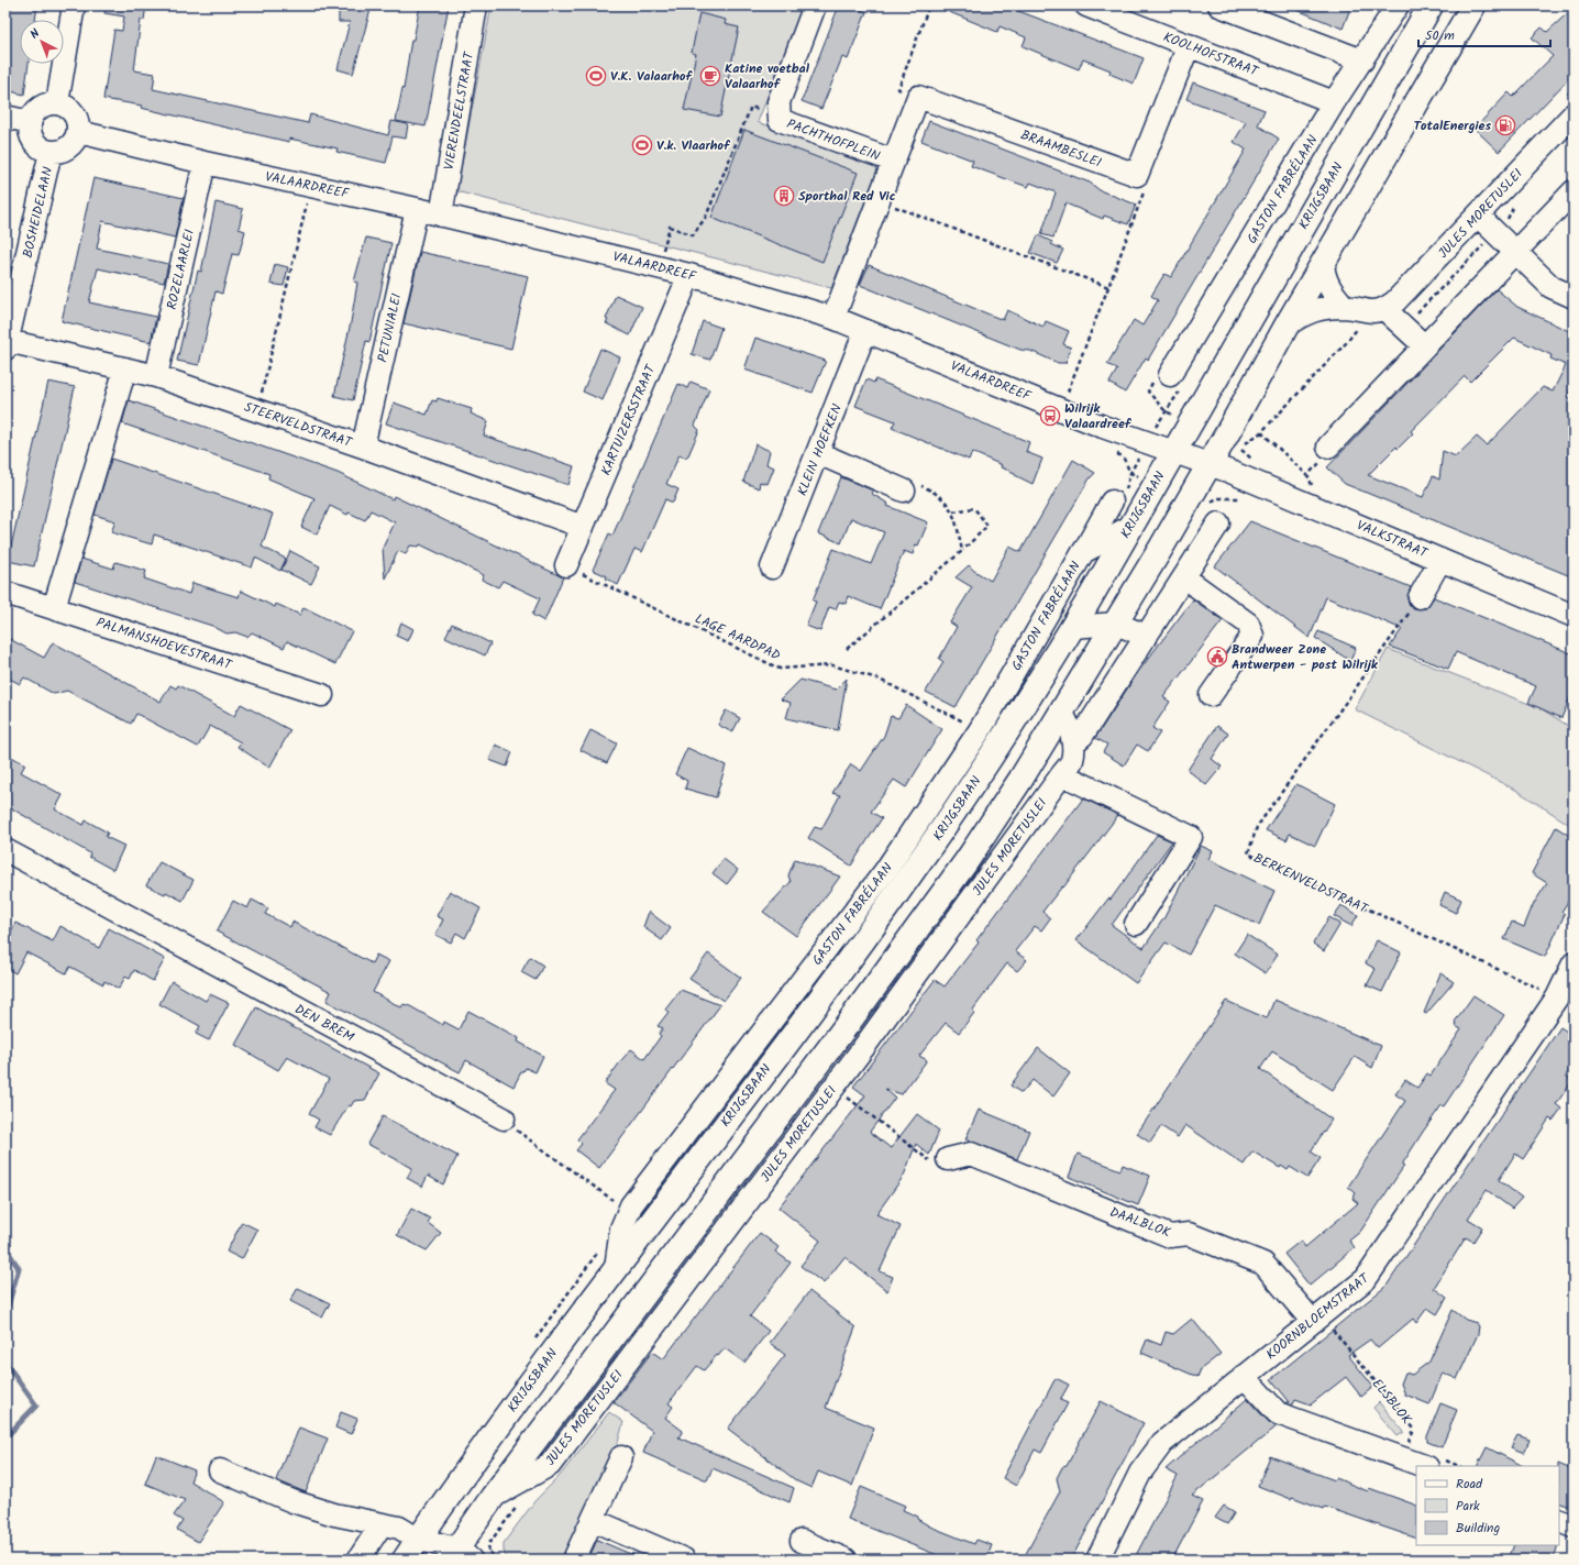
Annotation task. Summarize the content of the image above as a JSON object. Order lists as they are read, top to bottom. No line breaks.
{"streets":{"main road":["KRIJGSBAAN"],"street":["KOOLHOFSTRAAT","VIERENDEELSTRAAT","PACHTHOFPLEIN","BRAAMBESLEI","VALAARDREEF","GASTON FABRÉLAAN","BOSHEIDELAAN","JULES MORETUSLEI","ROZELAARLEI","PETUNIALEI","KARTUIZERSSTRAAT","STEERVELDSTRAAT","KLEIN HOEFKEN","VALKSTRAAT","PALMANSHOEVESTRAAT","DEN BREM","DAALBLOK","KOORNBLOEMSTRAAT"],"path":["LAGE AARDPAD","BERKENVELDSTRAAT","ELSBLOK"]},"crossings":[["KOOLHOFSTRAAT","GASTON FABRÉLAAN"],["VIERENDEELSTRAAT","VALAARDREEF"],["PACHTHOFPLEIN","VALAARDREEF"],["VALAARDREEF","KRIJGSBAAN"],["VALAARDREEF","BOSHEIDELAAN"],["VALAARDREEF","ROZELAARLEI"],["VALAARDREEF","PETUNIALEI"],["VALAARDREEF","KARTUIZERSSTRAAT"],["VALAARDREEF","KLEIN HOEFKEN"],["VALAARDREEF","VALKSTRAAT"],["GASTON FABRÉLAAN","KRIJGSBAAN"],["GASTON FABRÉLAAN","LAGE AARDPAD"],["BOSHEIDELAAN","STEERVELDSTRAAT"],["ROZELAARLEI","STEERVELDSTRAAT"],["PETUNIALEI","STEERVELDSTRAAT"],["KARTUIZERSSTRAAT","STEERVELDSTRAAT"],["KARTUIZERSSTRAAT","LAGE AARDPAD"],["BERKENVELDSTRAAT","KOORNBLOEMSTRAAT"],["DAALBLOK","KOORNBLOEMSTRAAT"],["DAALBLOK","ELSBLOK"],["KOORNBLOEMSTRAAT","ELSBLOK"]],"places":{"sports":["V.K. Valaarhof","V.k. Vlaarhof"],"cafe":["Katine voetbal Valaarhof"],"fuel station":["TotalEnergies"],"building":["Sporthal Red Vic"],"bus stop":["Wilrijk Valaardreef"],"public building":["Brandweer Zone Antwerpen - post Wilrijk"]},"legend":["Road","Park","Building"],"scale_bar":"50 m","north":"top left"}
